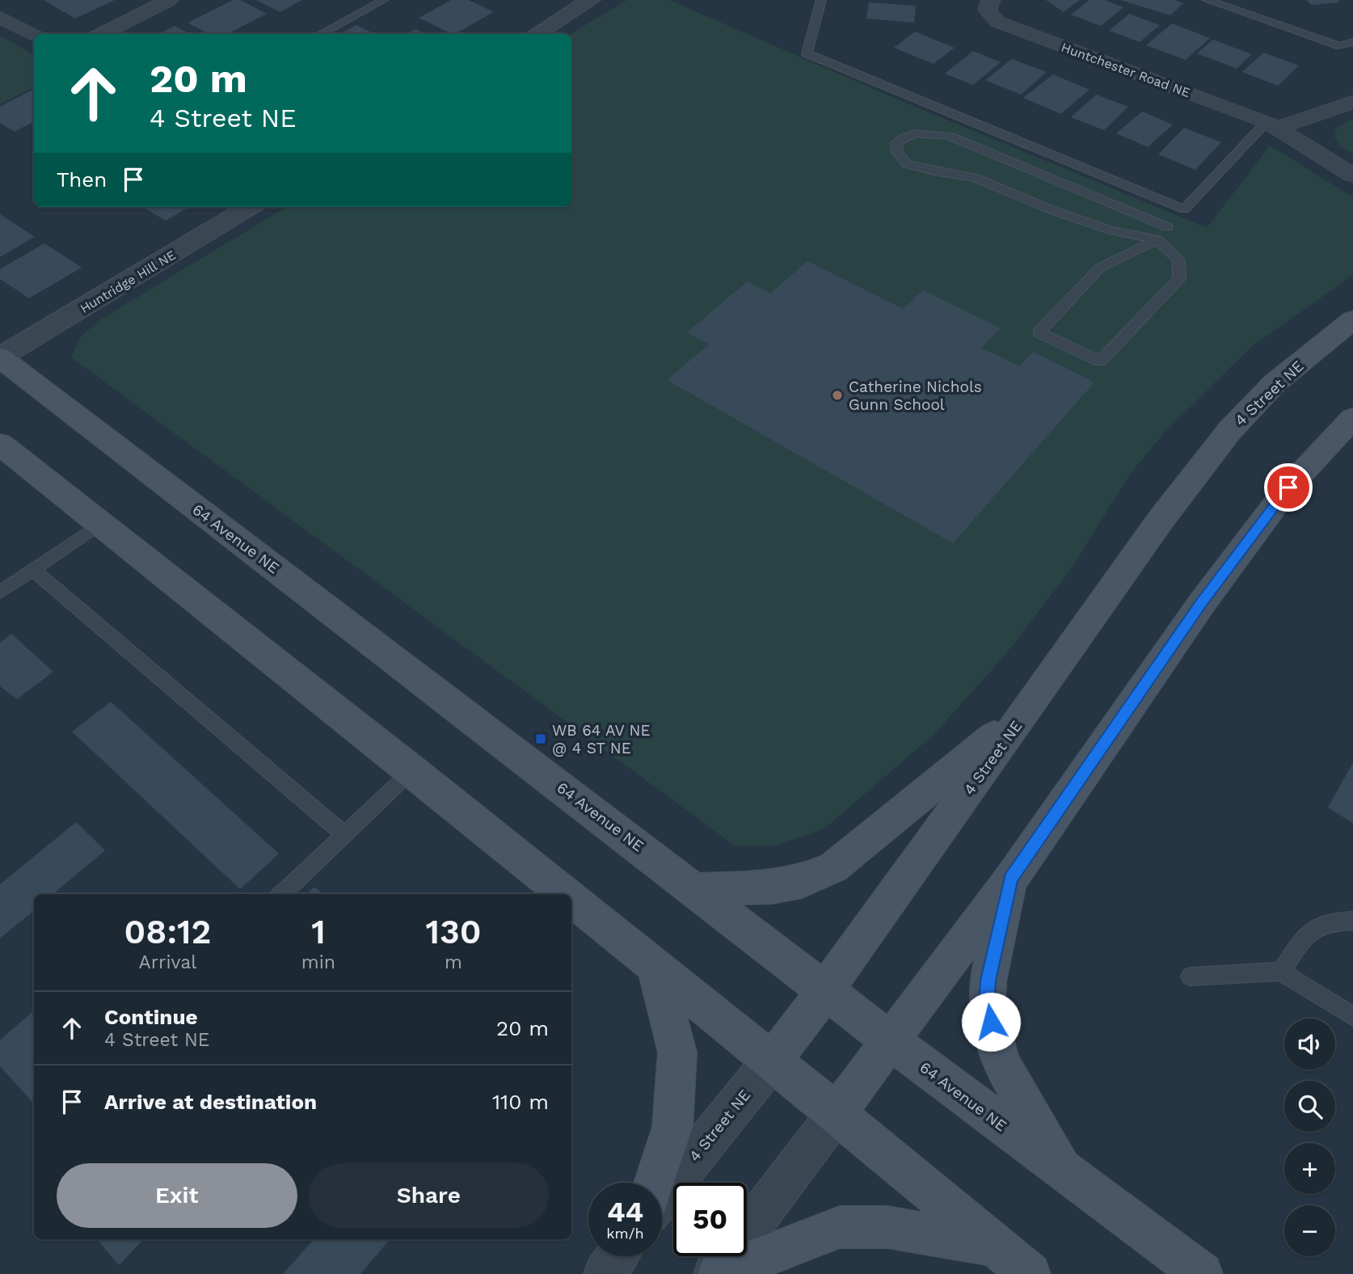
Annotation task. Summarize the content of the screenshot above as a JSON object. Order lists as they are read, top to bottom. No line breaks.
{"streets":{"main road":["4 Street NE","64 Avenue NE"],"street":["Huntchester Road NE","Huntridge Hill NE"]},"crossings":[["Huntridge Hill NE","64 Avenue NE"],["4 Street NE","64 Avenue NE"]],"places":{"other":["Catherine Nichols Gunn School"],"transit":["WB 64 AV NE @ 4 ST NE"]},"page":{"turn":["20 m","4 Street NE"],"then":"Then","eta":["08:12","Arrival","1","min","130","m"],"list":[{"name":"Continue","note":"4 Street NE","value":"20 m"},{"name":"Arrive at destination","value":"110 m"}],"map_buttons":["+","−"],"buttons":["Exit","Share"],"speed":"44 km/h","limit":"50"}}
